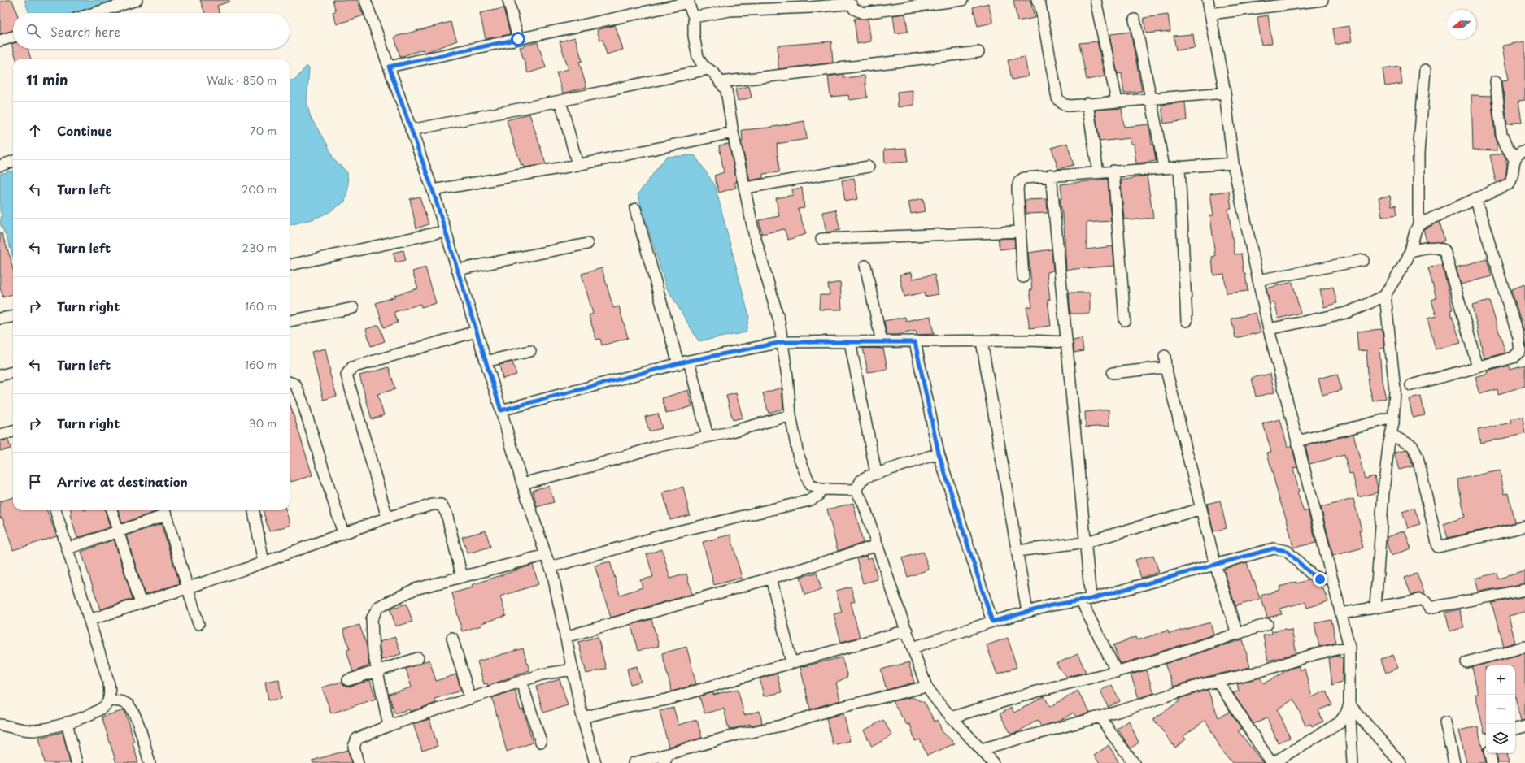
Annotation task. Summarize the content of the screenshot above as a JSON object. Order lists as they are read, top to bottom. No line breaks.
{"north":"left","page":{"search":"Search here","heading":["11 min","Walk · 850 m"],"list":[["Continue","70 m"],["Turn left","200 m"],["Turn left","230 m"],["Turn right","160 m"],["Turn left","160 m"],["Turn right","30 m"],"Arrive at destination"],"map_buttons":["+","−"]}}
